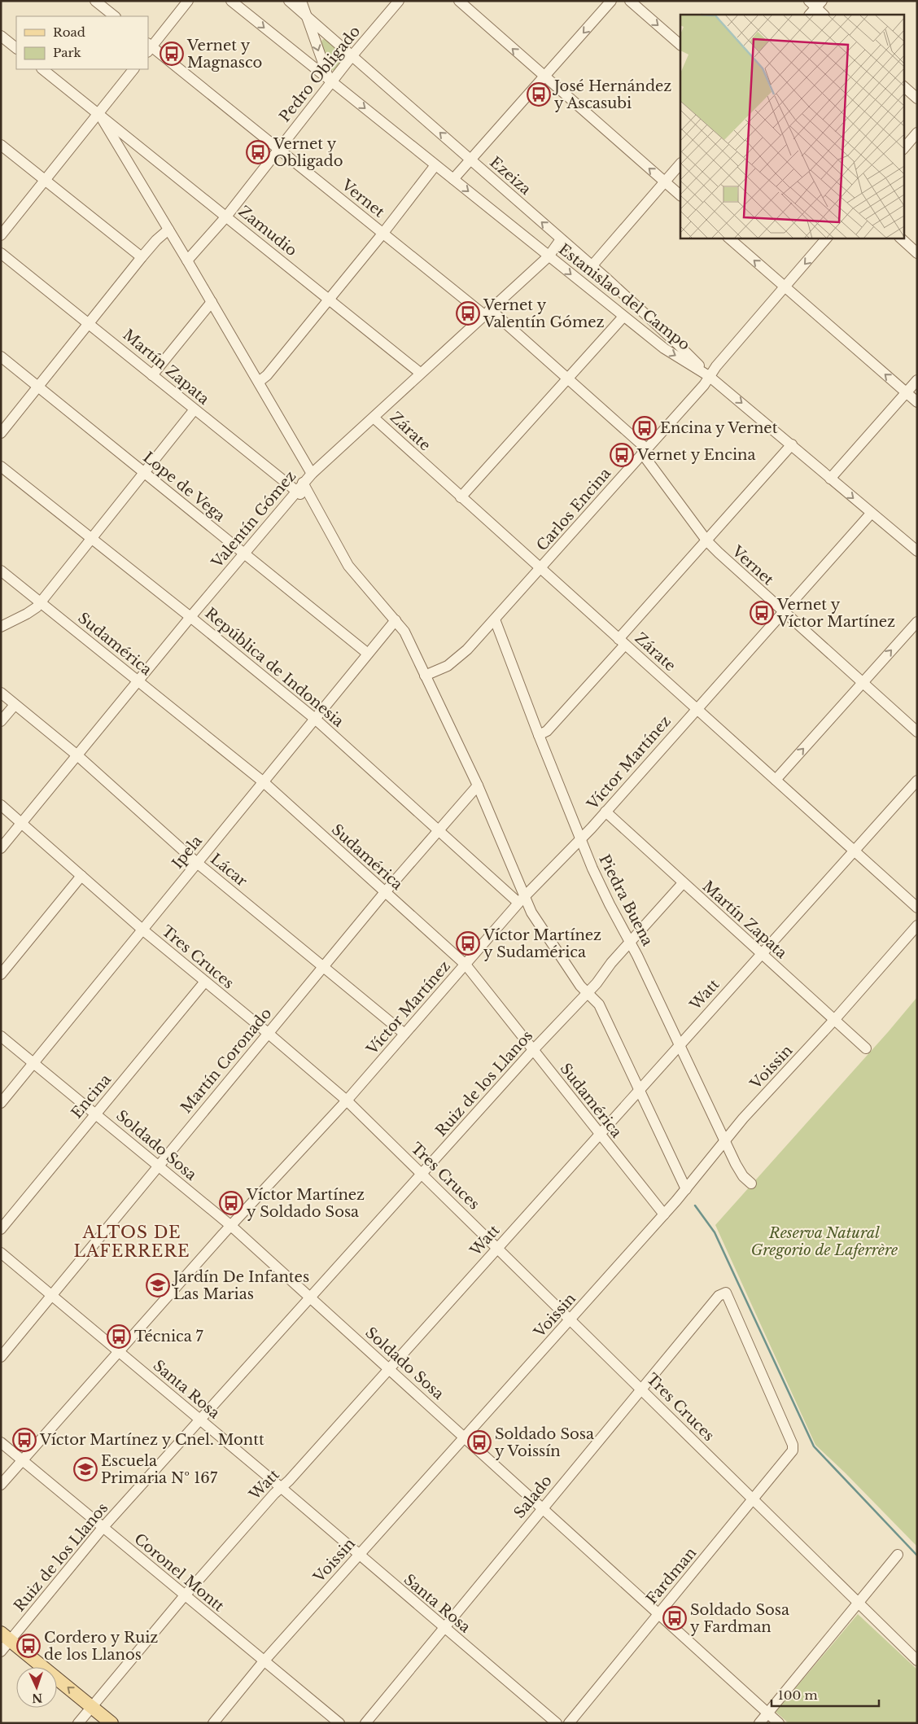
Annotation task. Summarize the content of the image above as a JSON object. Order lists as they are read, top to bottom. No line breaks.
{"streets":{"street":["Pedro Obligado","Ezeiza","Vernet","Zamudio","Estanislao del Campo","Martín Zapata","Zárate","Lope de Vega","Carlos Encina","Valentín Gómez","Sudamérica","República de Indonesia","Víctor Martínez","Ipela","Lácar","Piedra Buena","Tres Cruces","Watt","Martín Coronado","Voissin","Ruiz de los Llanos","Encina","Soldado Sosa","Santa Rosa","Salado","Coronel Montt","Fardman"]},"crossings":[["Pedro Obligado","Ezeiza"],["Pedro Obligado","Vernet"],["Pedro Obligado","Zamudio"],["Pedro Obligado","Estanislao del Campo"],["Ezeiza","Estanislao del Campo"],["Ezeiza","Carlos Encina"],["Ezeiza","Valentín Gómez"],["Vernet","Carlos Encina"],["Vernet","Valentín Gómez"],["Vernet","Víctor Martínez"],["Zamudio","Valentín Gómez"],["Estanislao del Campo","Carlos Encina"],["Estanislao del Campo","Valentín Gómez"],["Estanislao del Campo","Víctor Martínez"],["Martín Zapata","Valentín Gómez"],["Martín Zapata","Víctor Martínez"],["Martín Zapata","Ipela"],["Martín Zapata","Watt"],["Martín Zapata","Voissin"],["Martín Zapata","Ruiz de los Llanos"],["Zárate","Carlos Encina"],["Zárate","Valentín Gómez"],["Zárate","Víctor Martínez"],["Zárate","Watt"],["Lope de Vega","Valentín Gómez"],["Lope de Vega","Ipela"],["Carlos Encina","Piedra Buena"],["Valentín Gómez","Sudamérica"],["Valentín Gómez","República de Indonesia"],["Valentín Gómez","Lácar"],["Valentín Gómez","Tres Cruces"],["Sudamérica","Víctor Martínez"],["Sudamérica","Ipela"],["Sudamérica","Watt"],["Sudamérica","Martín Coronado"],["Sudamérica","Voissin"],["Sudamérica","Ruiz de los Llanos"],["República de Indonesia","Víctor Martínez"],["República de Indonesia","Ipela"],["República de Indonesia","Martín Coronado"],["Víctor Martínez","Lácar"],["Víctor Martínez","Piedra Buena"],["Víctor Martínez","Tres Cruces"],["Víctor Martínez","Soldado Sosa"],["Víctor Martínez","Santa Rosa"],["Víctor Martínez","Coronel Montt"],["Ipela","Lácar"],["Ipela","Tres Cruces"],["Ipela","Soldado Sosa"],["Lácar","Martín Coronado"],["Piedra Buena","Watt"],["Piedra Buena","Voissin"],["Piedra Buena","Ruiz de los Llanos"],["Tres Cruces","Watt"],["Tres Cruces","Martín Coronado"],["Tres Cruces","Voissin"],["Tres Cruces","Ruiz de los Llanos"],["Tres Cruces","Encina"],["Tres Cruces","Salado"],["Tres Cruces","Fardman"],["Watt","Soldado Sosa"],["Watt","Santa Rosa"],["Watt","Coronel Montt"],["Martín Coronado","Soldado Sosa"],["Martín Coronado","Santa Rosa"],["Voissin","Soldado Sosa"],["Voissin","Santa Rosa"],["Voissin","Coronel Montt"],["Ruiz de los Llanos","Soldado Sosa"],["Ruiz de los Llanos","Santa Rosa"],["Ruiz de los Llanos","Coronel Montt"],["Encina","Soldado Sosa"],["Soldado Sosa","Salado"],["Soldado Sosa","Fardman"],["Santa Rosa","Salado"],["Salado","Fardman"]],"one_way":["Ezeiza","Estanislao del Campo"],"districts":["ALTOS DE LAFERRERE"],"parks":["Reserva Natural Gregorio de Laferrère"],"places":{"bus stop":["Vernet y Magnasco","José Hernández y Ascasubi","Vernet y Obligado","Vernet y Valentín Gómez","Encina y Vernet","Vernet y Encina","Vernet y Víctor Martínez","Víctor Martínez y Sudamérica","Víctor Martínez y Soldado Sosa","Técnica 7","Víctor Martínez y Cnel. Montt","Soldado Sosa y Voissín","Soldado Sosa y Fardman","Cordero y Ruiz de los Llanos"],"school or university":["Jardín De Infantes Las Marias","Escuela Primaria Nº 167"]},"legend":["Road","Park"],"scale_bar":"100 m","north":"bottom"}
